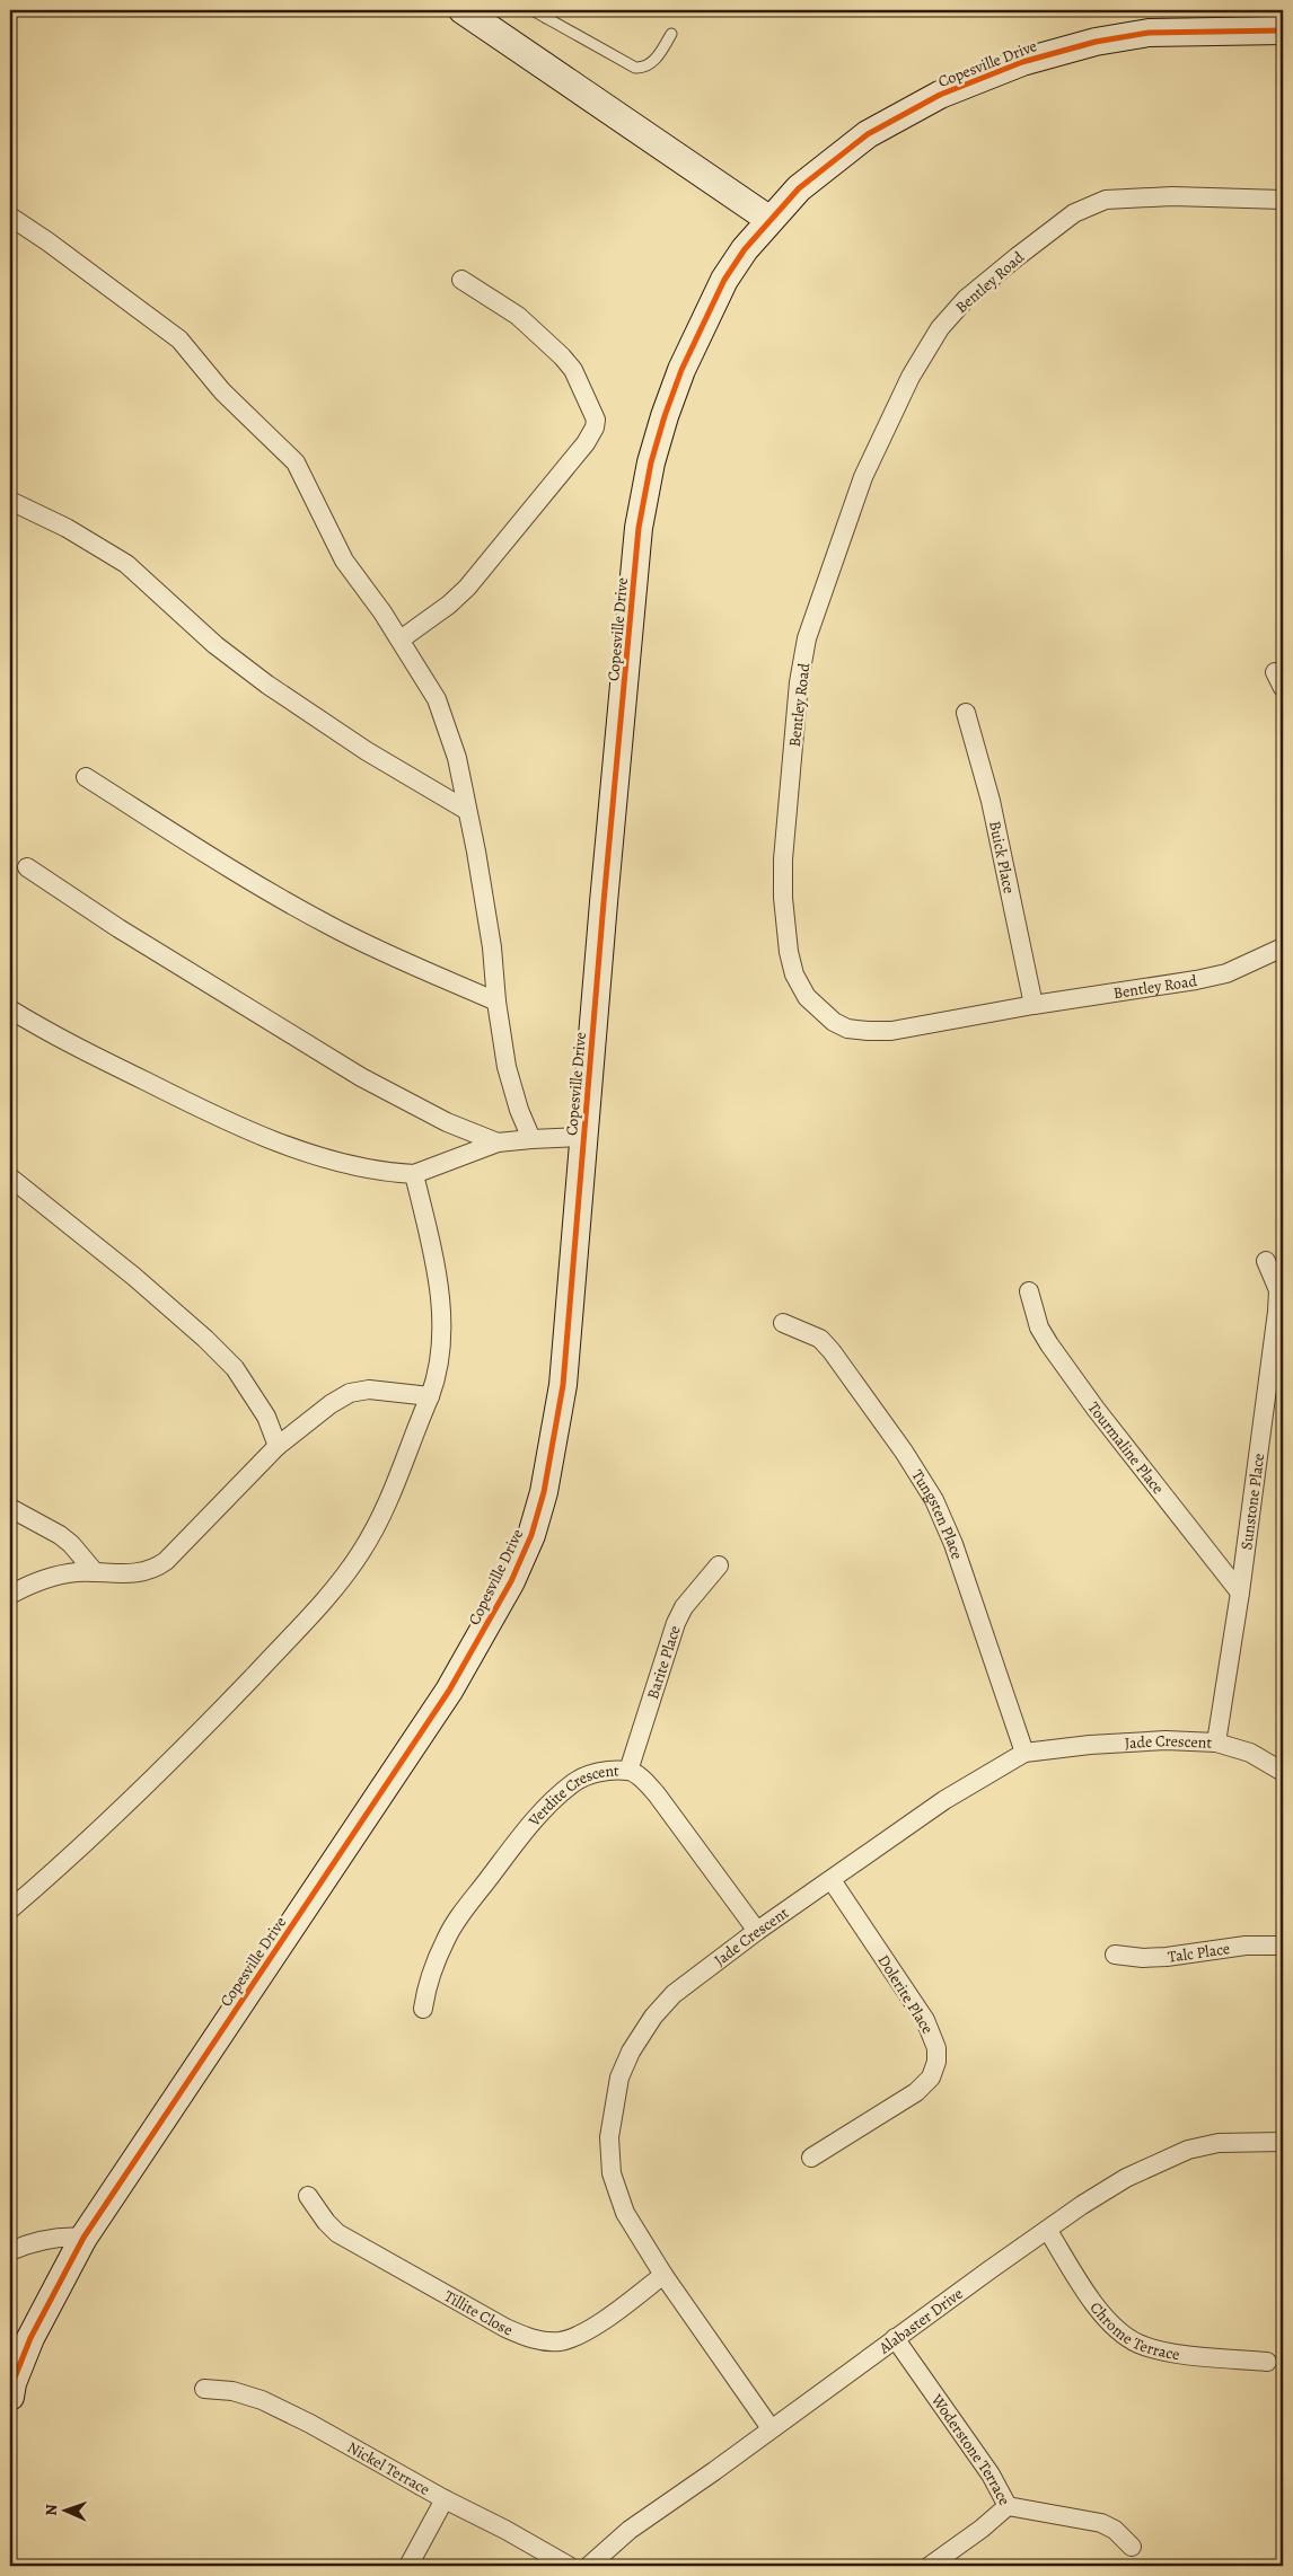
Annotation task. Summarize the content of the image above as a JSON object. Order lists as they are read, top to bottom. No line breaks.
{"streets":{"street":["Copesville Drive","Bentley Road","Buick Place","Tourmaline Place","Sunstone Place","Tungsten Place","Barite Place","Jade Crescent","Verdite Crescent","Talc Place","Dolerite Place","Tillite Close","Alabaster Drive","Chrome Terrace","Woderstone Terrace","Nickel Terrace"]},"crossings":[["Bentley Road","Buick Place"],["Tourmaline Place","Sunstone Place"],["Sunstone Place","Jade Crescent"],["Tungsten Place","Jade Crescent"],["Barite Place","Verdite Crescent"],["Jade Crescent","Verdite Crescent"],["Jade Crescent","Dolerite Place"],["Jade Crescent","Tillite Close"],["Jade Crescent","Alabaster Drive"],["Alabaster Drive","Chrome Terrace"],["Alabaster Drive","Woderstone Terrace"]],"north":"left"}
